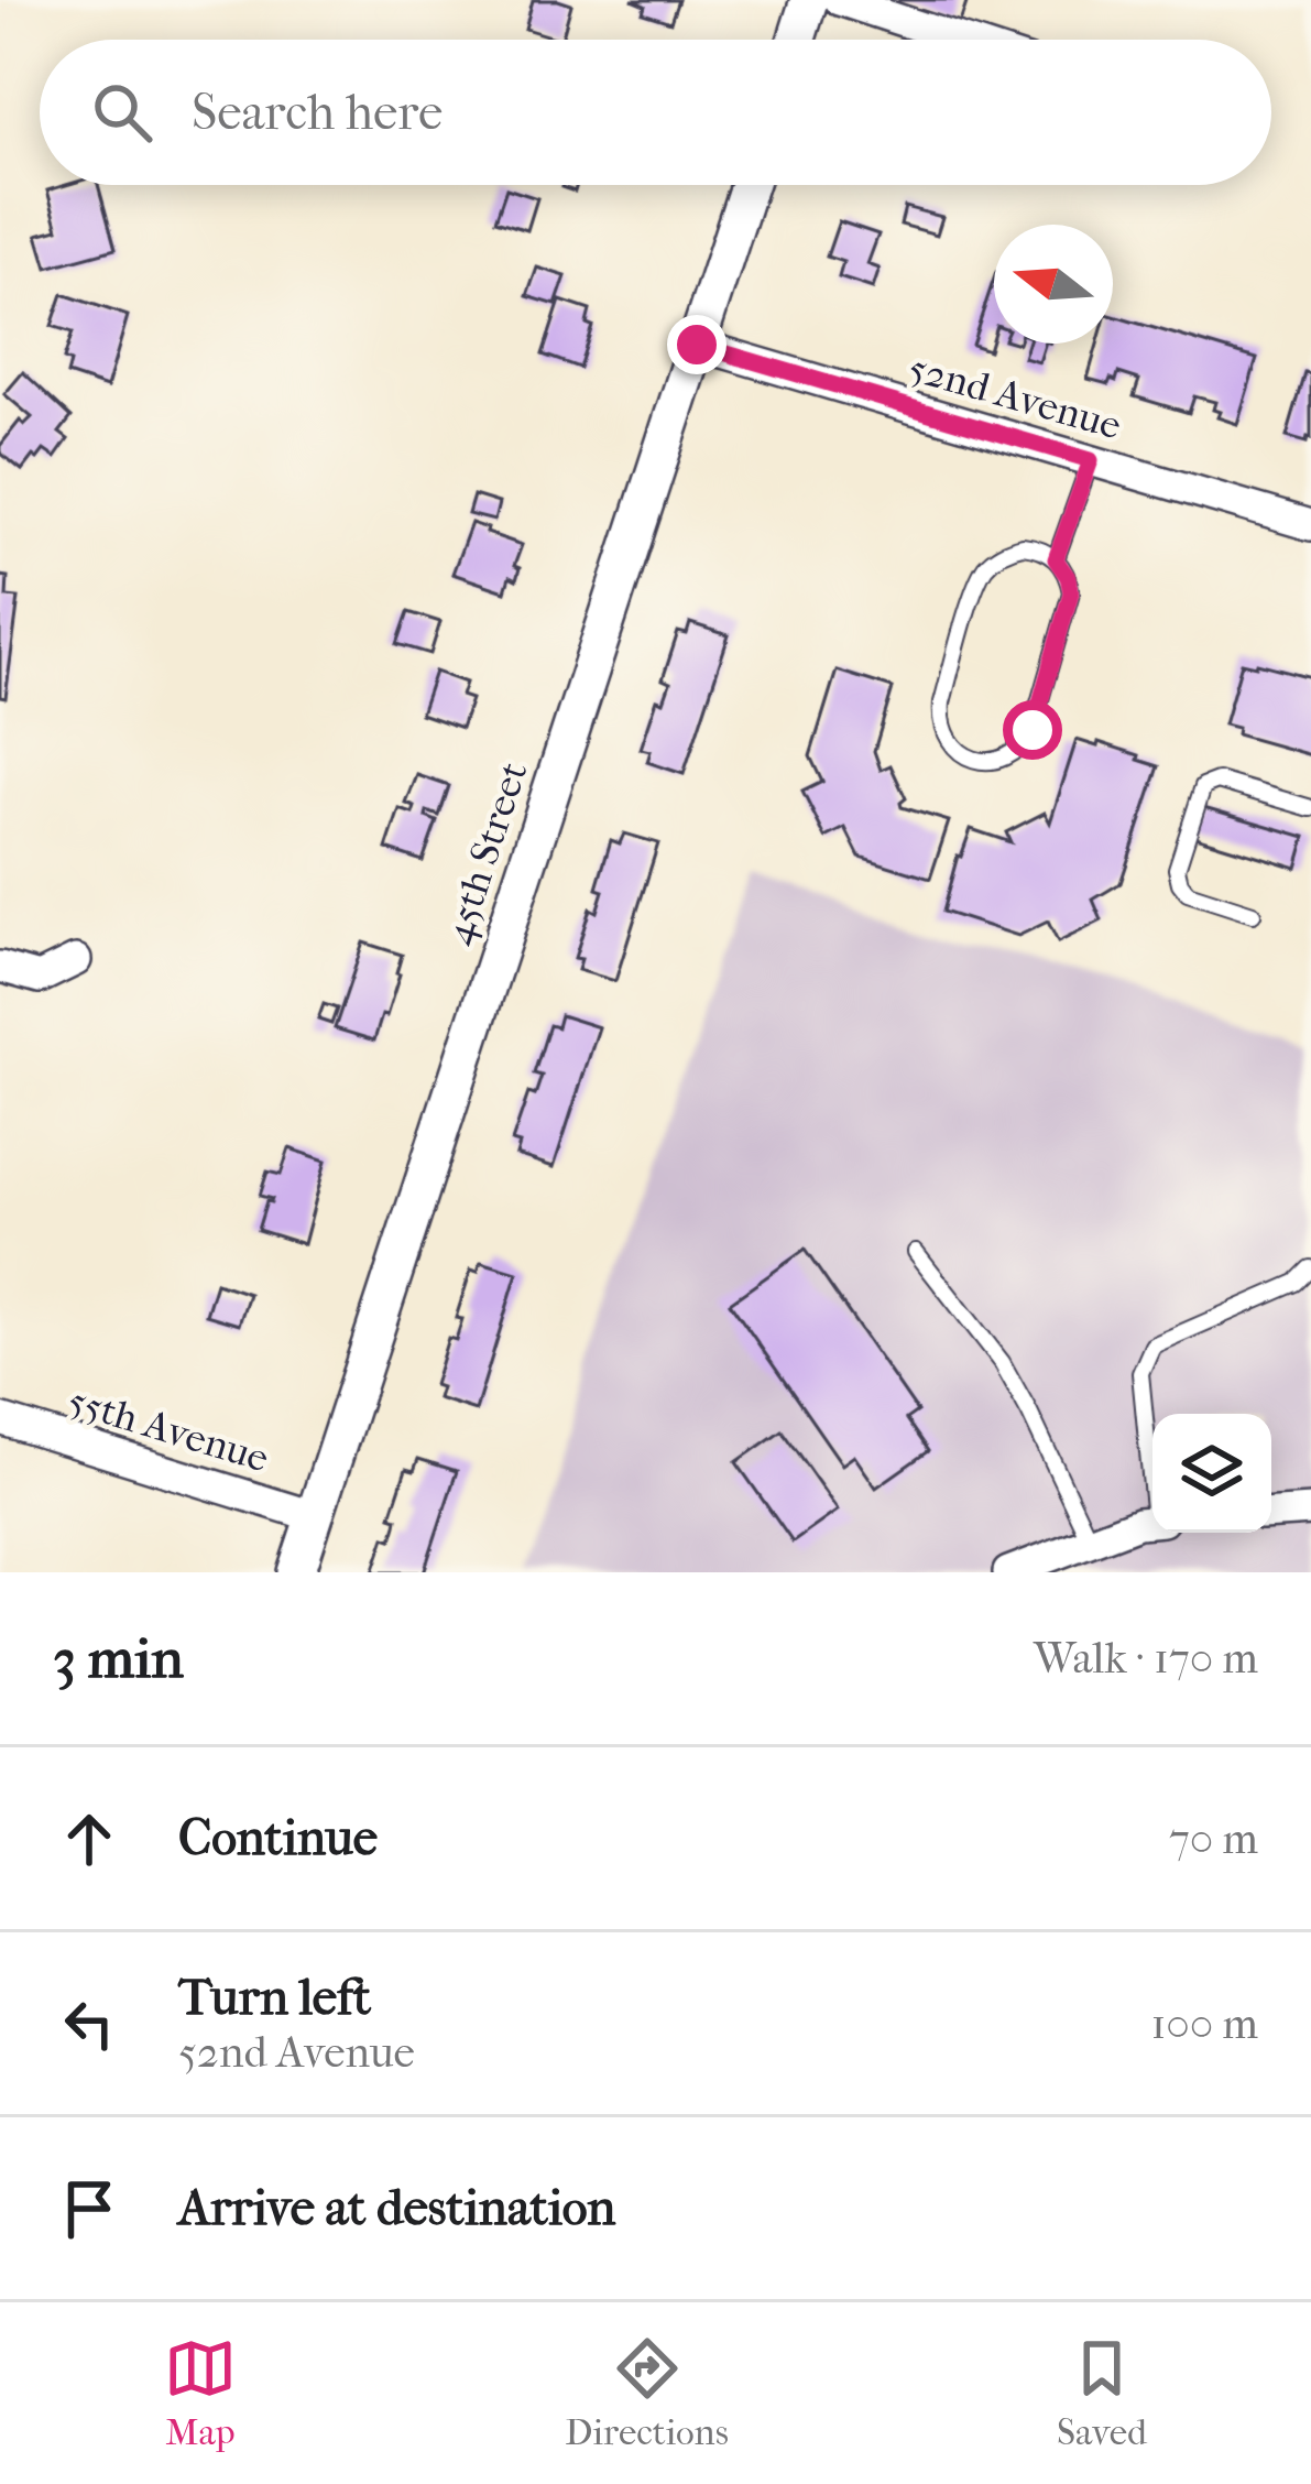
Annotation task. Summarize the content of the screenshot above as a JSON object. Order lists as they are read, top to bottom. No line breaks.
{"streets":{"street":["52nd Avenue","45th Street","55th Avenue"]},"crossings":[["52nd Avenue","45th Street"],["45th Street","55th Avenue"]],"north":"left","page":{"search":"Search here","heading":["3 min","Walk · 170 m"],"list":[["Continue","70 m"],["Turn left","52nd Avenue","100 m"],"Arrive at destination"],"nav":["Map","Directions","Saved"]}}
